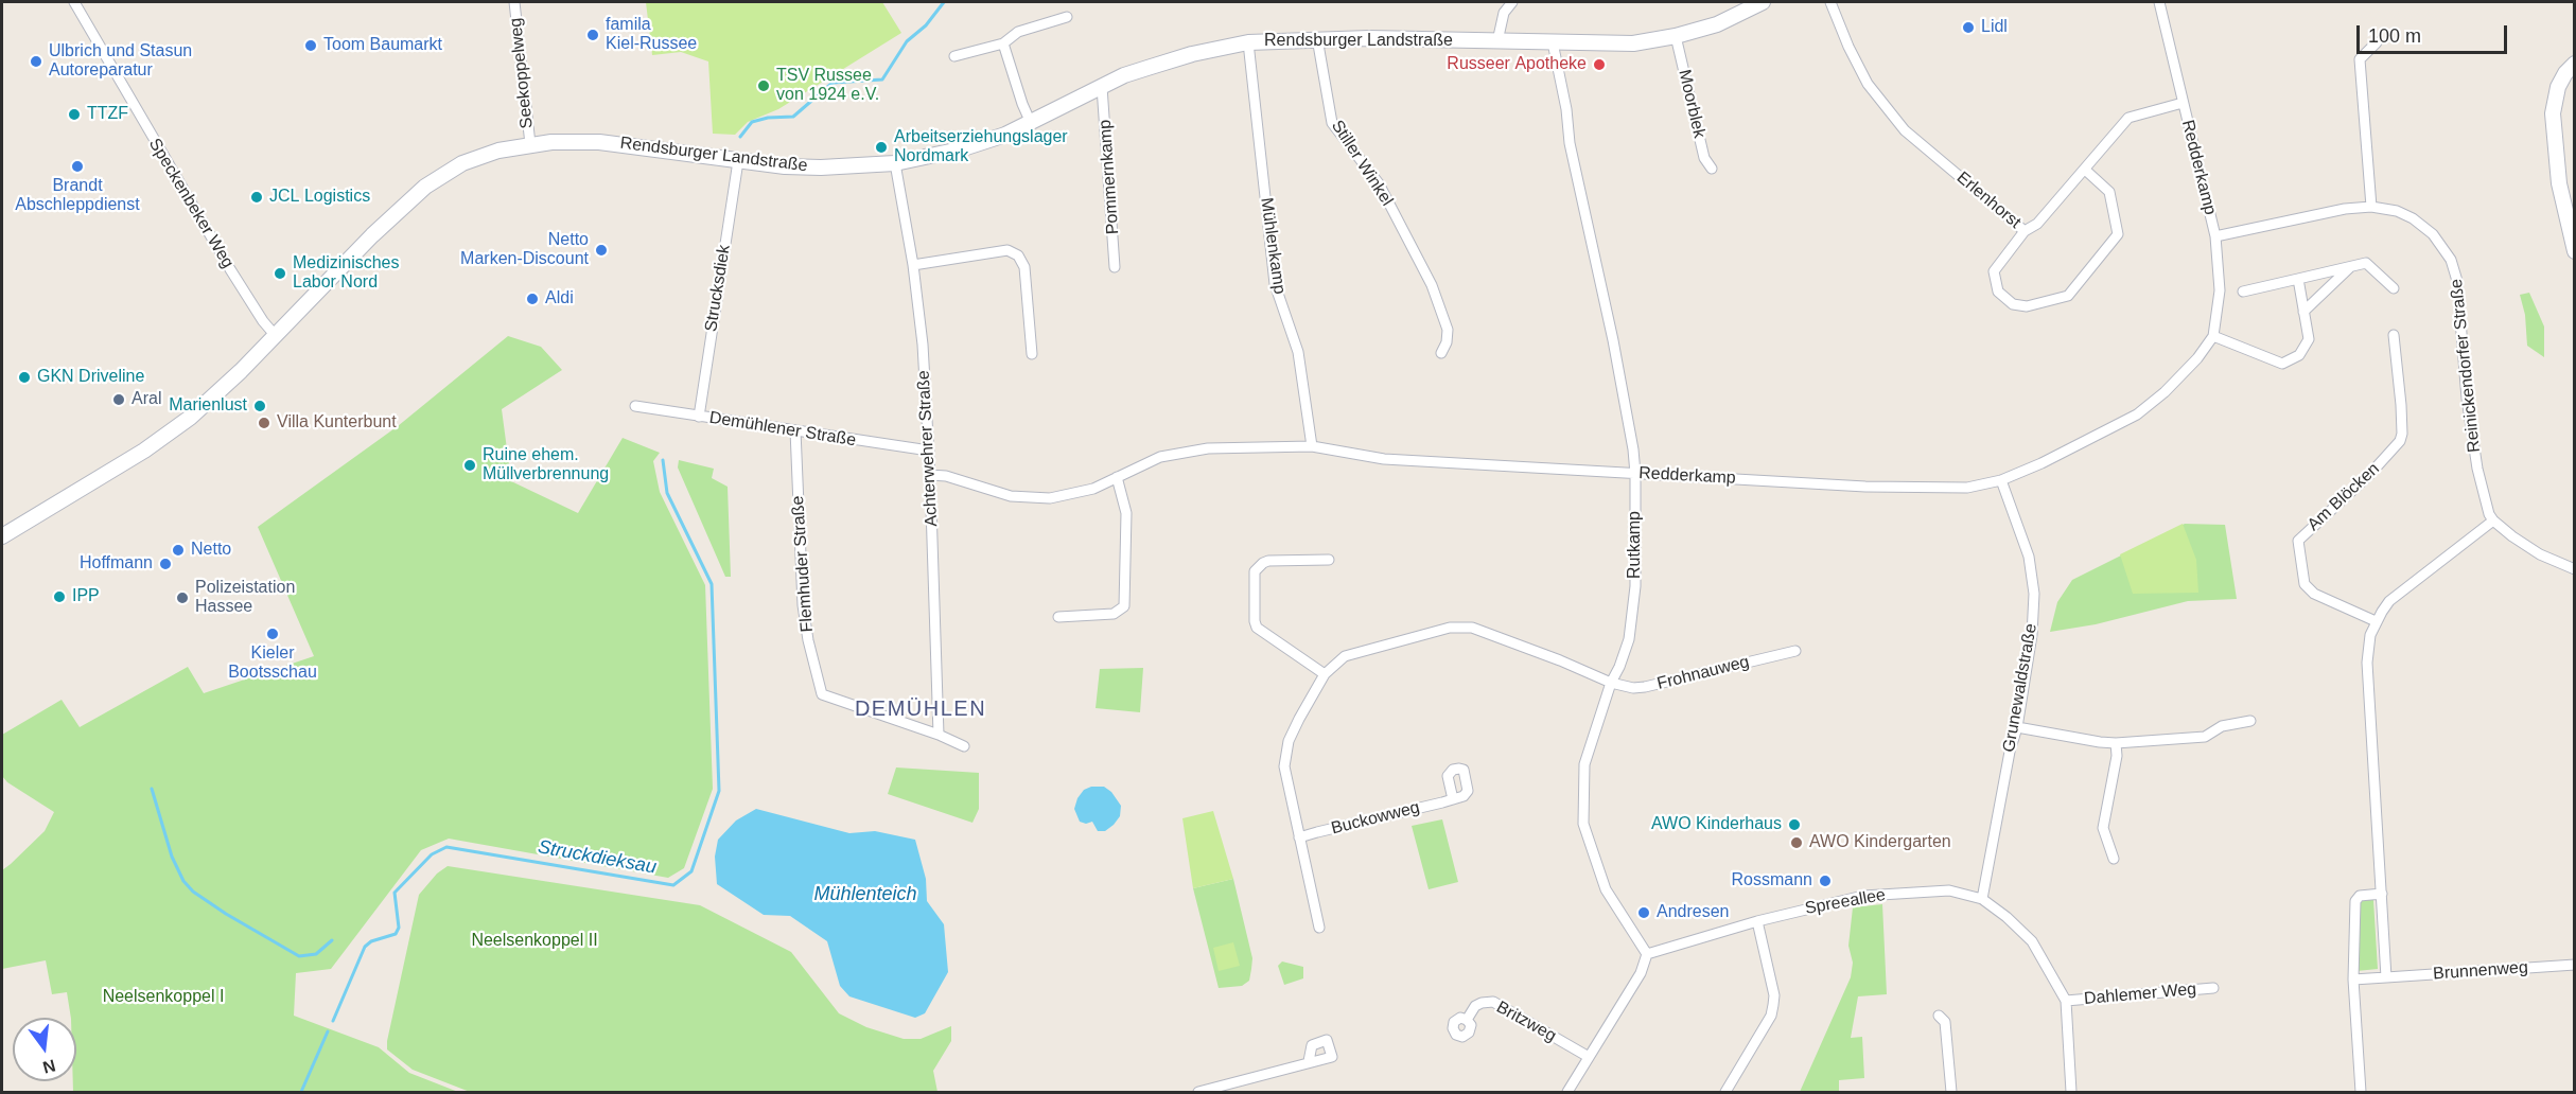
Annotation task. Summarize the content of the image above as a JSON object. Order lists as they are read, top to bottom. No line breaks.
{"streets":{"street":["Rendsburger Landstraße","Seekoppelweg","Moorblek","Stiller Winkel","Redderkamp","Pommernkamp","Erlenhorst","Speckenbeker Weg","Mühlenkamp","Strucksdiek","Reinickendorfer Straße","Demühlener Straße","Achterwehrer Straße","Am Blöcken","Rutkamp","Flemhuder Straße","Frohnauweg","Grunewaldstraße","Buckowweg","Spreeallee","Brunnenweg","Dahlemer Weg","Britzweg"]},"crossings":[["Rendsburger Landstraße","Seekoppelweg"],["Rendsburger Landstraße","Moorblek"],["Rendsburger Landstraße","Stiller Winkel"],["Rendsburger Landstraße","Pommernkamp"],["Rendsburger Landstraße","Speckenbeker Weg"],["Rendsburger Landstraße","Mühlenkamp"],["Rendsburger Landstraße","Strucksdiek"],["Rendsburger Landstraße","Achterwehrer Straße"],["Rendsburger Landstraße","Rutkamp"],["Redderkamp","Erlenhorst"],["Redderkamp","Mühlenkamp"],["Redderkamp","Reinickendorfer Straße"],["Redderkamp","Achterwehrer Straße"],["Redderkamp","Rutkamp"],["Redderkamp","Grunewaldstraße"],["Strucksdiek","Demühlener Straße"],["Demühlener Straße","Achterwehrer Straße"],["Demühlener Straße","Flemhuder Straße"],["Achterwehrer Straße","Flemhuder Straße"],["Rutkamp","Frohnauweg"],["Rutkamp","Spreeallee"],["Grunewaldstraße","Spreeallee"],["Spreeallee","Dahlemer Weg"]],"districts":["DEMÜHLEN"],"water":["Struckdieksau","Mühlenteich"],"parks":["Neelsenkoppel II","Neelsenkoppel I"],"places":["Lidl","famila Kiel-Russee","Toom Baumarkt","Ulbrich und Stasun Autoreparatur","Russeer Apotheke","TSV Russee von 1924 e.V.","TTZF","Arbeitserziehungslager Nordmark","Brandt Abschleppdienst","JCL Logistics","Netto Marken-Discount","Medizinisches Labor Nord","Aldi","GKN Driveline","Aral","Marienlust","Villa Kunterbunt","Ruine ehem. Müllverbrennung","Netto","Hoffmann","IPP","Polizeistation Hassee","Kieler Bootsschau","AWO Kinderhaus","AWO Kindergarten","Rossmann","Andresen"],"scale_bar":"100 m","north":"bottom"}
